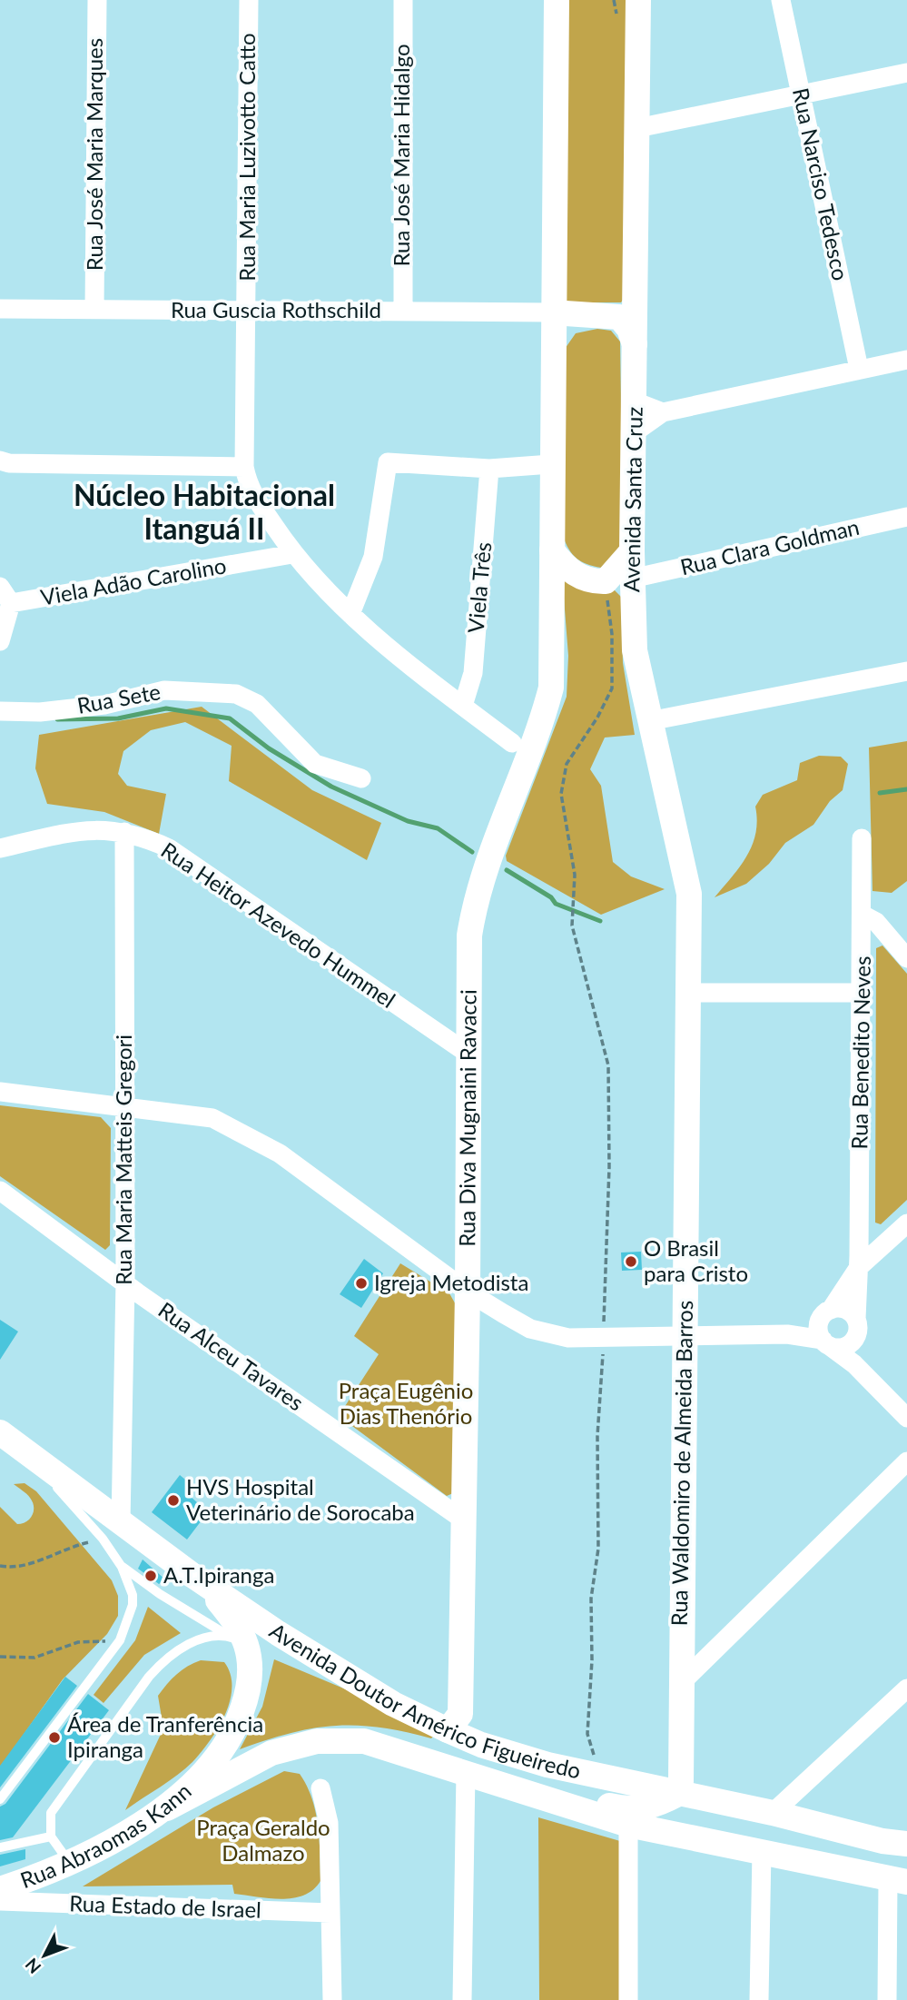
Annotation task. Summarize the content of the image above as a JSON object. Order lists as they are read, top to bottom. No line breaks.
{"streets":{"main road":["Avenida Santa Cruz","Rua Diva Mugnaini Ravacci","Rua Waldomiro de Almeida Barros","Avenida Doutor Américo Figueiredo","Rua Abraomas Kann"],"street":["Rua José Maria Marques","Rua José Maria Hidalgo","Rua Maria Luzivotto Catto","Rua Narciso Tedesco","Rua Guscia Rothschild","Rua Clara Goldman","Viela Adão Carolino","Viela Três","Rua Sete","Rua Heitor Azevedo Hummel","Rua Benedito Neves","Rua Maria Matteis Gregori","Rua Alceu Tavares","Rua Estado de Israel"]},"crossings":[["Rua José Maria Marques","Rua Guscia Rothschild"],["Rua José Maria Hidalgo","Rua Guscia Rothschild"],["Rua Maria Luzivotto Catto","Rua Guscia Rothschild"],["Rua Maria Luzivotto Catto","Viela Adão Carolino"],["Rua Maria Luzivotto Catto","Viela Três"],["Rua Maria Luzivotto Catto","Rua Diva Mugnaini Ravacci"],["Avenida Santa Cruz","Rua Clara Goldman"],["Avenida Santa Cruz","Rua Waldomiro de Almeida Barros"],["Rua Heitor Azevedo Hummel","Rua Diva Mugnaini Ravacci"],["Rua Heitor Azevedo Hummel","Rua Maria Matteis Gregori"],["Rua Diva Mugnaini Ravacci","Rua Alceu Tavares"],["Rua Diva Mugnaini Ravacci","Avenida Doutor Américo Figueiredo"],["Rua Maria Matteis Gregori","Rua Alceu Tavares"],["Rua Maria Matteis Gregori","Avenida Doutor Américo Figueiredo"],["Rua Waldomiro de Almeida Barros","Avenida Doutor Américo Figueiredo"],["Avenida Doutor Américo Figueiredo","Rua Abraomas Kann"]],"districts":["Núcleo Habitacional Itanguá II"],"parks":["Praça Eugênio Dias Thenório","Praça Geraldo Dalmazo"],"places":["O Brasil para Cristo","Igreja Metodista","HVS Hospital Veterinário de Sorocaba","A.T.Ipiranga","Área de Tranferência Ipiranga"],"north":"bottom left"}
